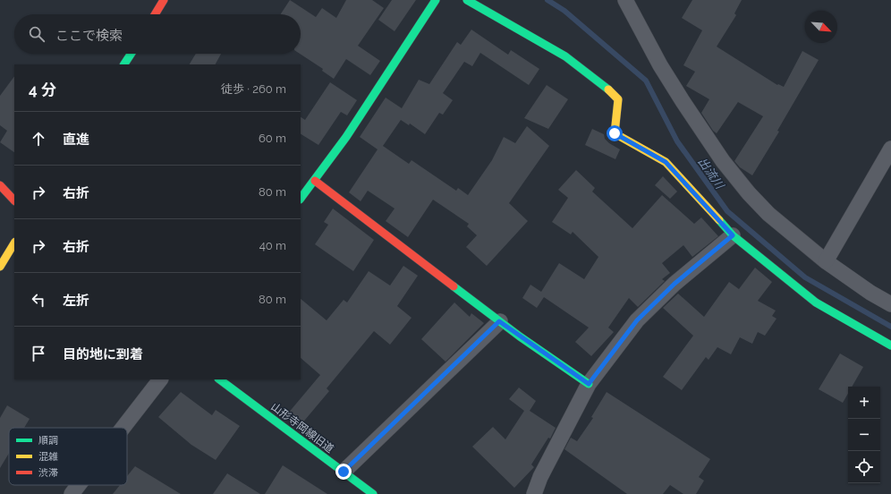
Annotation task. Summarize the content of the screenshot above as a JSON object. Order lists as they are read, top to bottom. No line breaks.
{"streets":{"street":["山形寺岡線旧道"]},"water":["出流川"],"legend":["順調","混雑","渋滞"],"north":"bottom right","page":{"search":"ここで検索","heading":["4 分","徒歩 · 260 m"],"list":[["直進","60 m"],["右折","80 m"],["右折","40 m"],["左折","80 m"],"目的地に到着"],"map_buttons":["+","−"]}}
